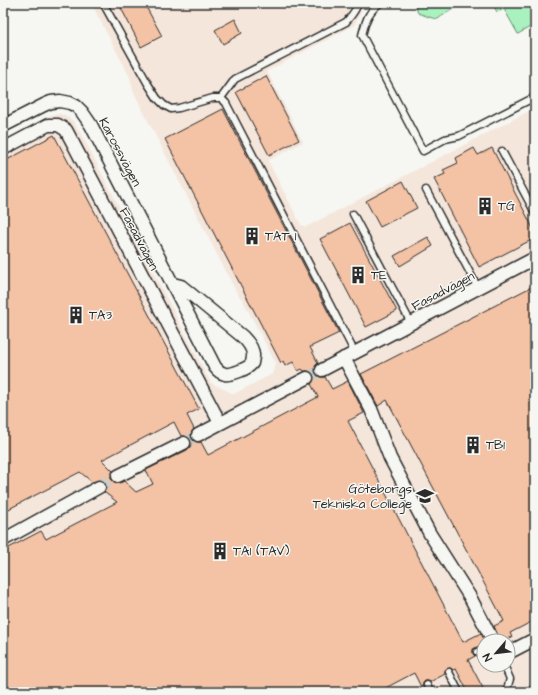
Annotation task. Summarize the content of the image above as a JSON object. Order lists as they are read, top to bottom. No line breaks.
{"streets":{"street":["Karossvägen","Fasadvägen"]},"places":{"building":["TG","TAT 1","TE","TA3","TB1","TA1 (TAV)"],"school or university":["Göteborgs Tekniska College"]},"north":"bottom left"}
